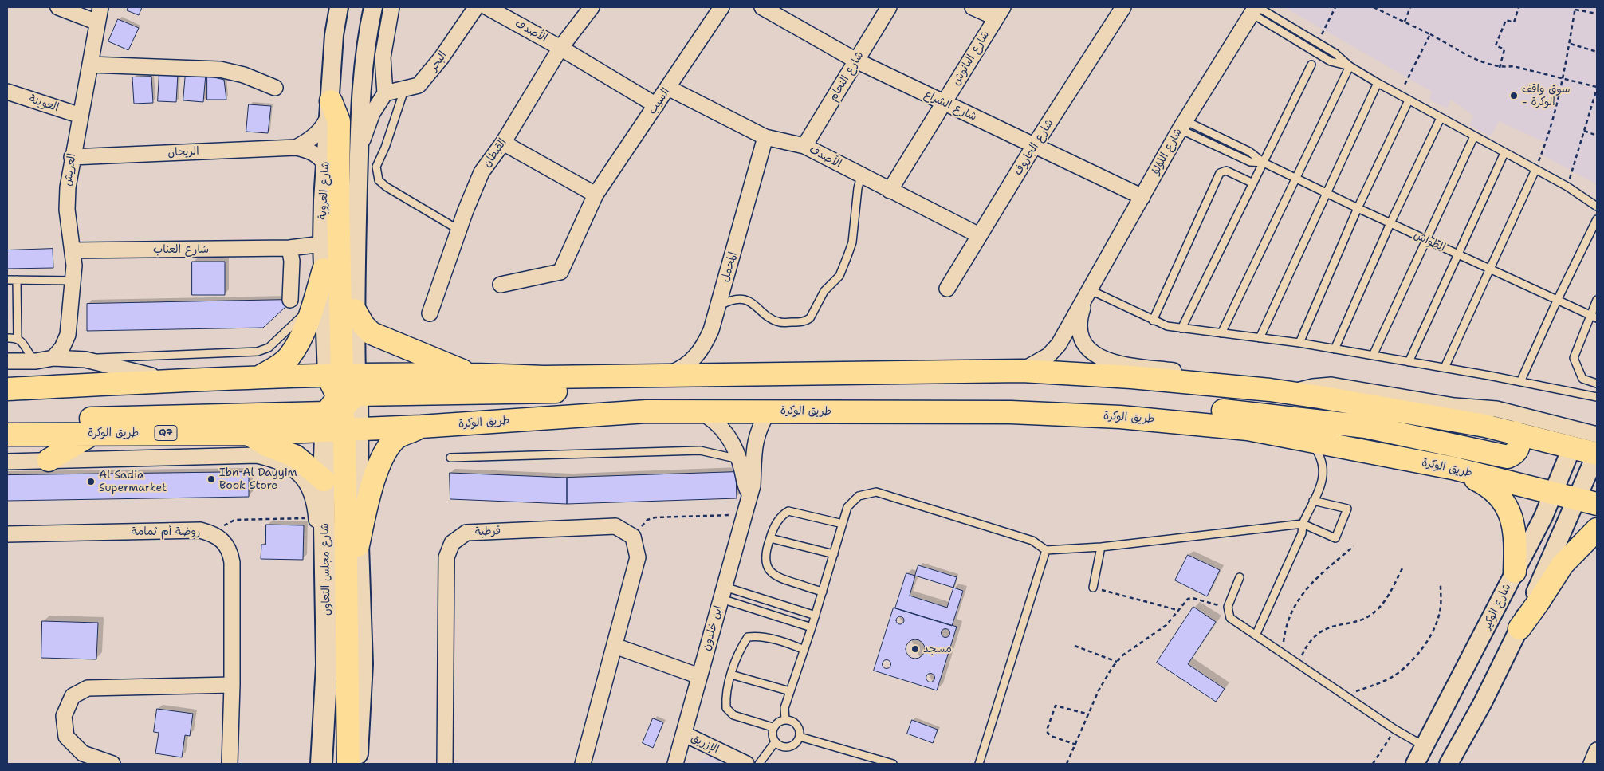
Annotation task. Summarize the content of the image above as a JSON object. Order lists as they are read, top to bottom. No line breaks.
{"streets":{"highway":["طريق الوكرة","Q7"],"main road":["شارع مجلس التعاون"],"street":["الأصدف","شارع البانوش","البحر","شارع النحام","السيب","العوينة","شارع الشراع","شارع الجاروف","شارع اللؤلؤ","الريحان","القبطان","العريش","شارع العروبة","شارع العناب","المحمل","روضة أم ثمامة","قرطبة","شارع الوكير","ابن خلدون","الإزريق"],"lane":["الطواش"]},"crossings":[["الأصدف","شارع البانوش"],["الأصدف","شارع النحام"],["الأصدف","السيب"],["الأصدف","شارع الجاروف"],["الأصدف","القبطان"],["الأصدف","المحمل"],["شارع البانوش","شارع الشراع"],["شارع النحام","شارع الشراع"],["العوينة","العريش"],["شارع الشراع","شارع الجاروف"],["شارع الشراع","شارع اللؤلؤ"],["شارع اللؤلؤ","الطواش"],["شارع اللؤلؤ","طريق الوكرة"],["الريحان","العريش"],["الريحان","شارع العروبة"],["العريش","شارع العناب"],["العريش","طريق الوكرة"],["شارع العروبة","شارع العناب"],["شارع العروبة","طريق الوكرة"],["شارع العروبة","شارع مجلس التعاون"],["المحمل","طريق الوكرة"],["طريق الوكرة","شارع مجلس التعاون"],["طريق الوكرة","شارع الوكير"],["طريق الوكرة","ابن خلدون"],["ابن خلدون","الإزريق"]],"places":["سوق واقف - الوكرة","Ibn Al Dayyim Book Store","Al Sadia Supermarket","مسجد"]}
